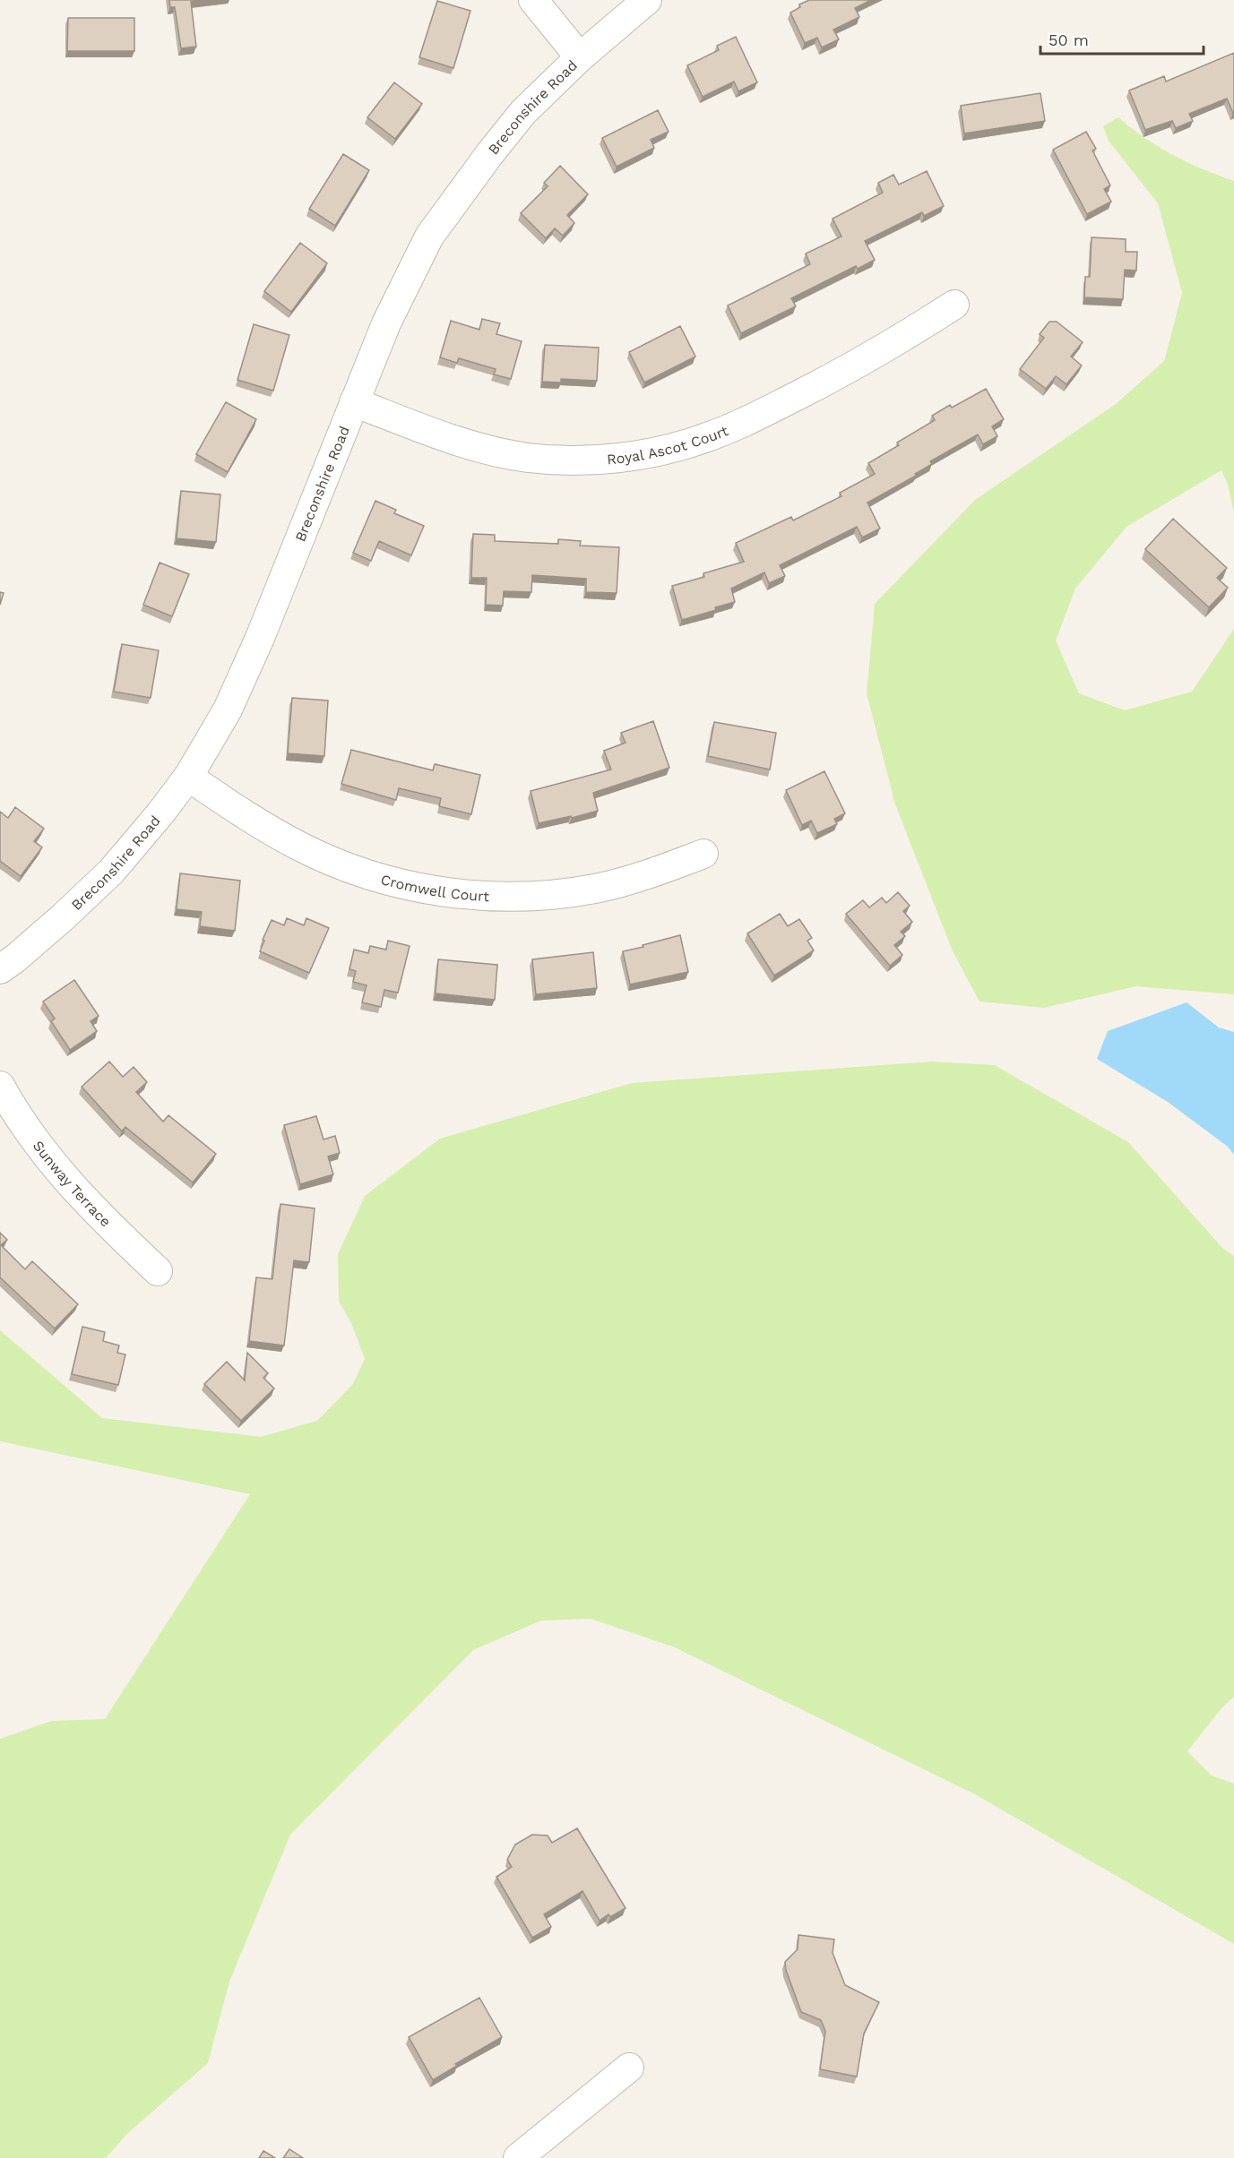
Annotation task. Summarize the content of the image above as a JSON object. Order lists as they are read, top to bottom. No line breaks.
{"streets":{"street":["Breconshire Road","Royal Ascot Court","Cromwell Court","Sunway Terrace"]},"crossings":[["Breconshire Road","Royal Ascot Court"],["Breconshire Road","Cromwell Court"]],"scale_bar":"50 m"}
